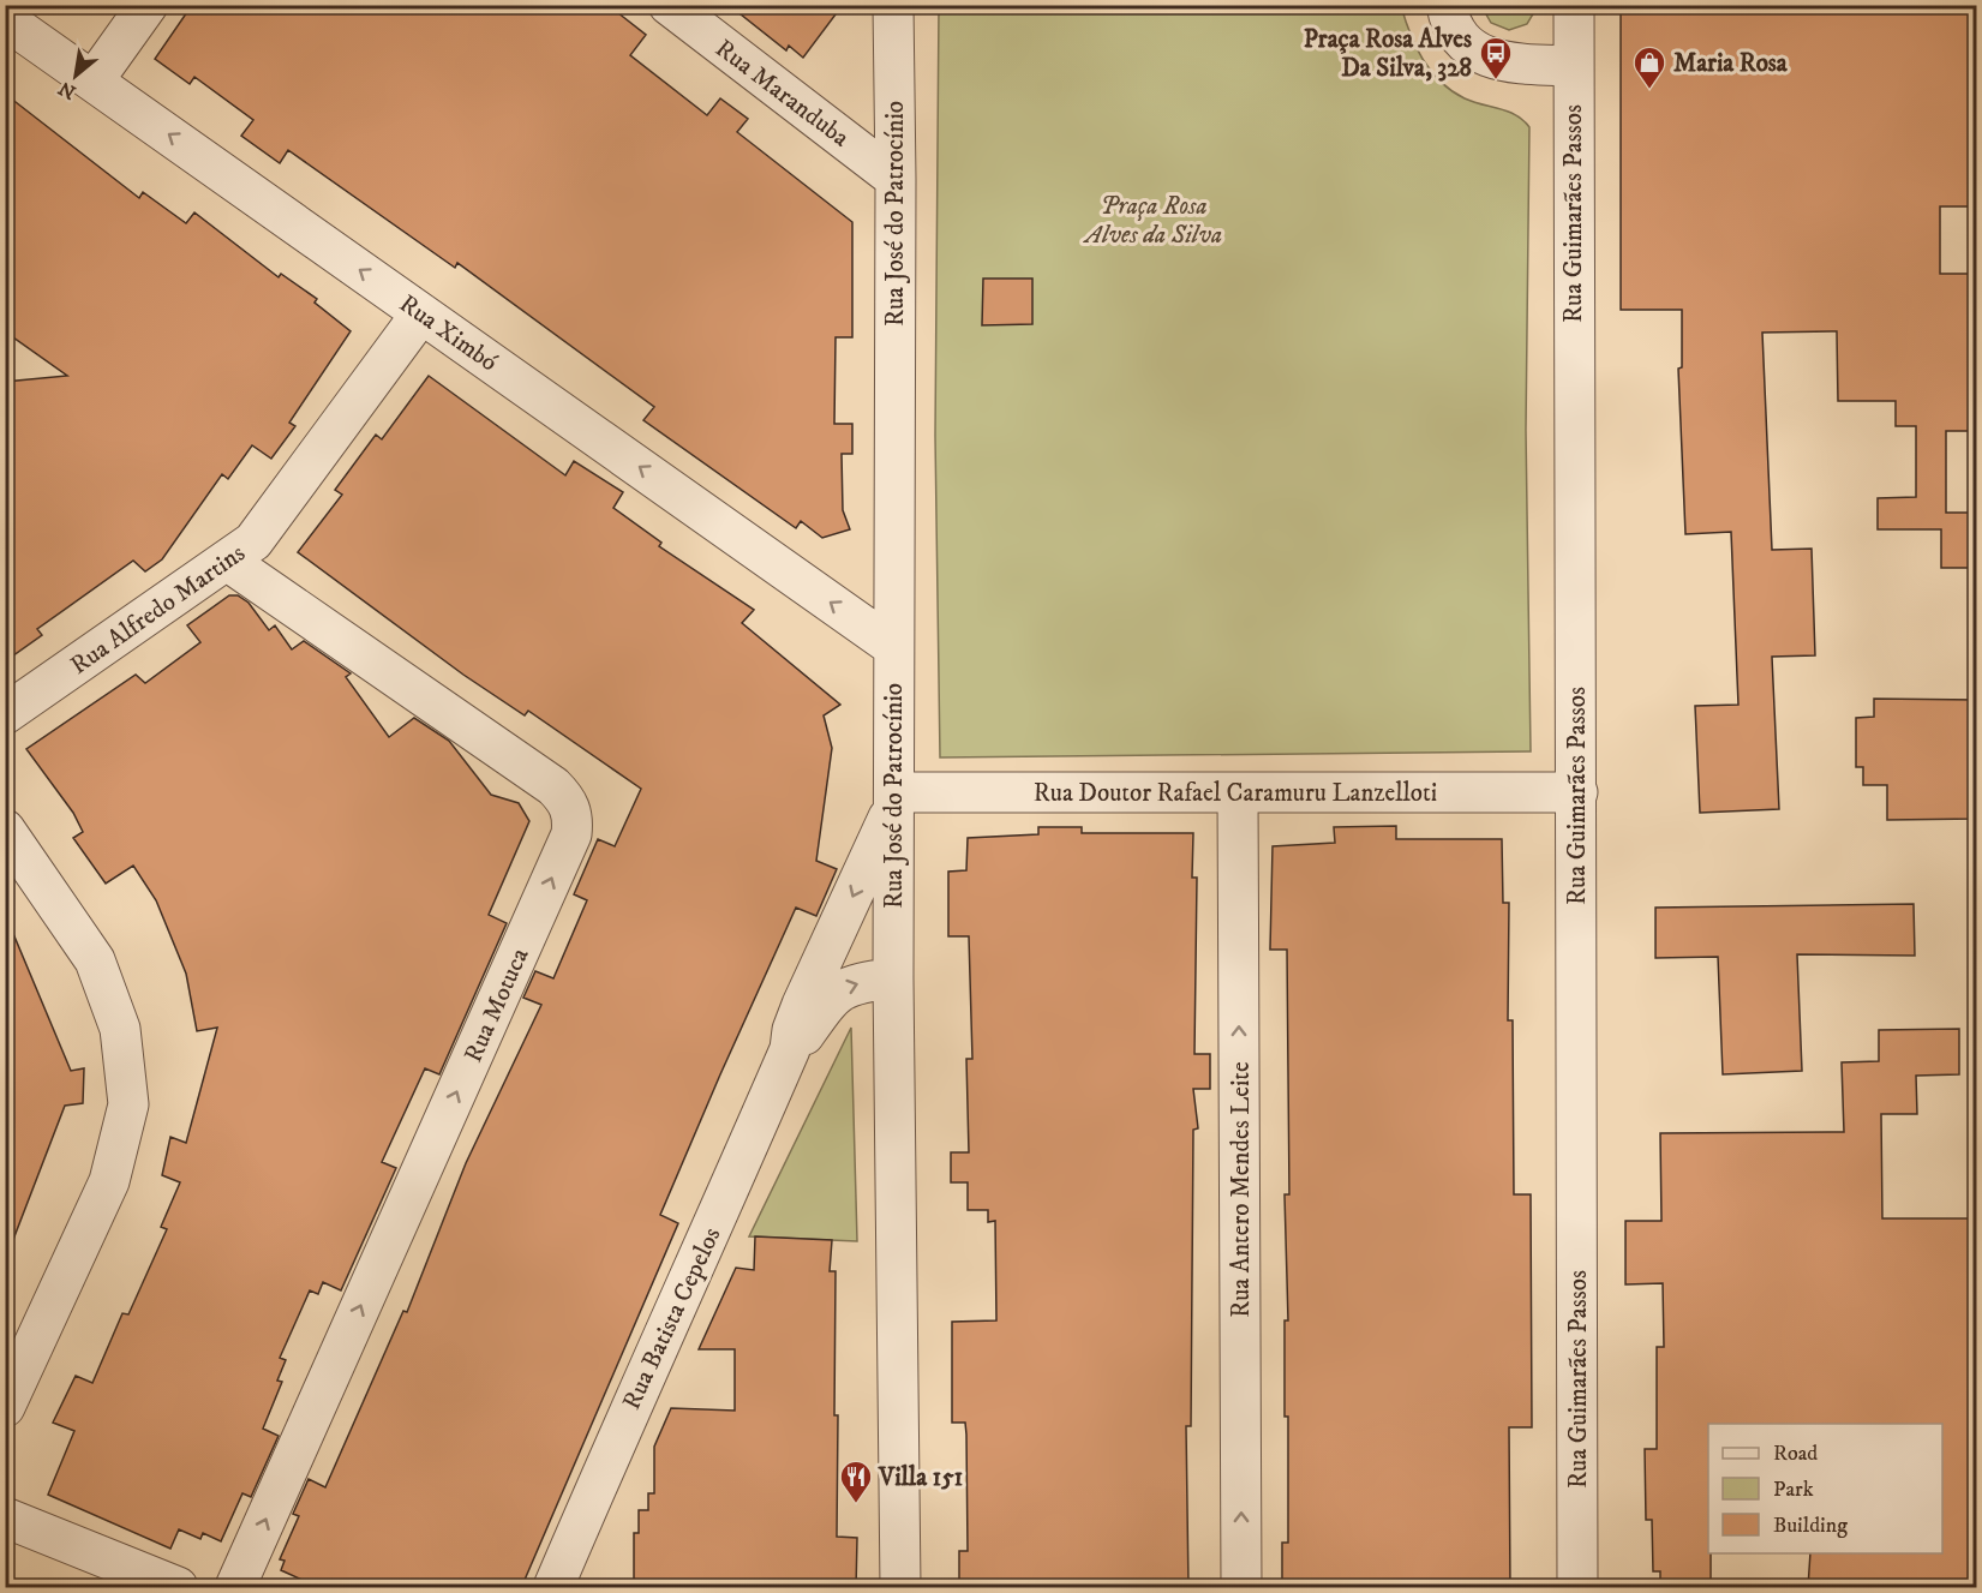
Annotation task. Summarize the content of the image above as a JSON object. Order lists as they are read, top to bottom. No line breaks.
{"streets":{"street":["Rua Maranduba","Rua José do Patrocínio","Rua Guimarães Passos","Rua Ximbó","Rua Alfredo Martins","Rua Doutor Rafael Caramuru Lanzelloti","Rua Motuca","Rua Antero Mendes Leite","Rua Batista Cepelos"]},"crossings":[["Rua Maranduba","Rua José do Patrocínio"],["Rua José do Patrocínio","Rua Ximbó"],["Rua José do Patrocínio","Rua Doutor Rafael Caramuru Lanzelloti"],["Rua José do Patrocínio","Rua Batista Cepelos"],["Rua Guimarães Passos","Rua Doutor Rafael Caramuru Lanzelloti"],["Rua Ximbó","Rua Alfredo Martins"],["Rua Alfredo Martins","Rua Motuca"],["Rua Doutor Rafael Caramuru Lanzelloti","Rua Antero Mendes Leite"],["Rua Doutor Rafael Caramuru Lanzelloti","Rua Batista Cepelos"]],"one_way":["Rua Ximbó","Rua Antero Mendes Leite"],"parks":["Praça Rosa Alves da Silva"],"places":{"bus stop":["Praça Rosa Alves Da Silva, 328"],"shop":["Maria Rosa"],"restaurant":["Villa 151"]},"legend":["Road","Park","Building"],"north":"bottom left"}
